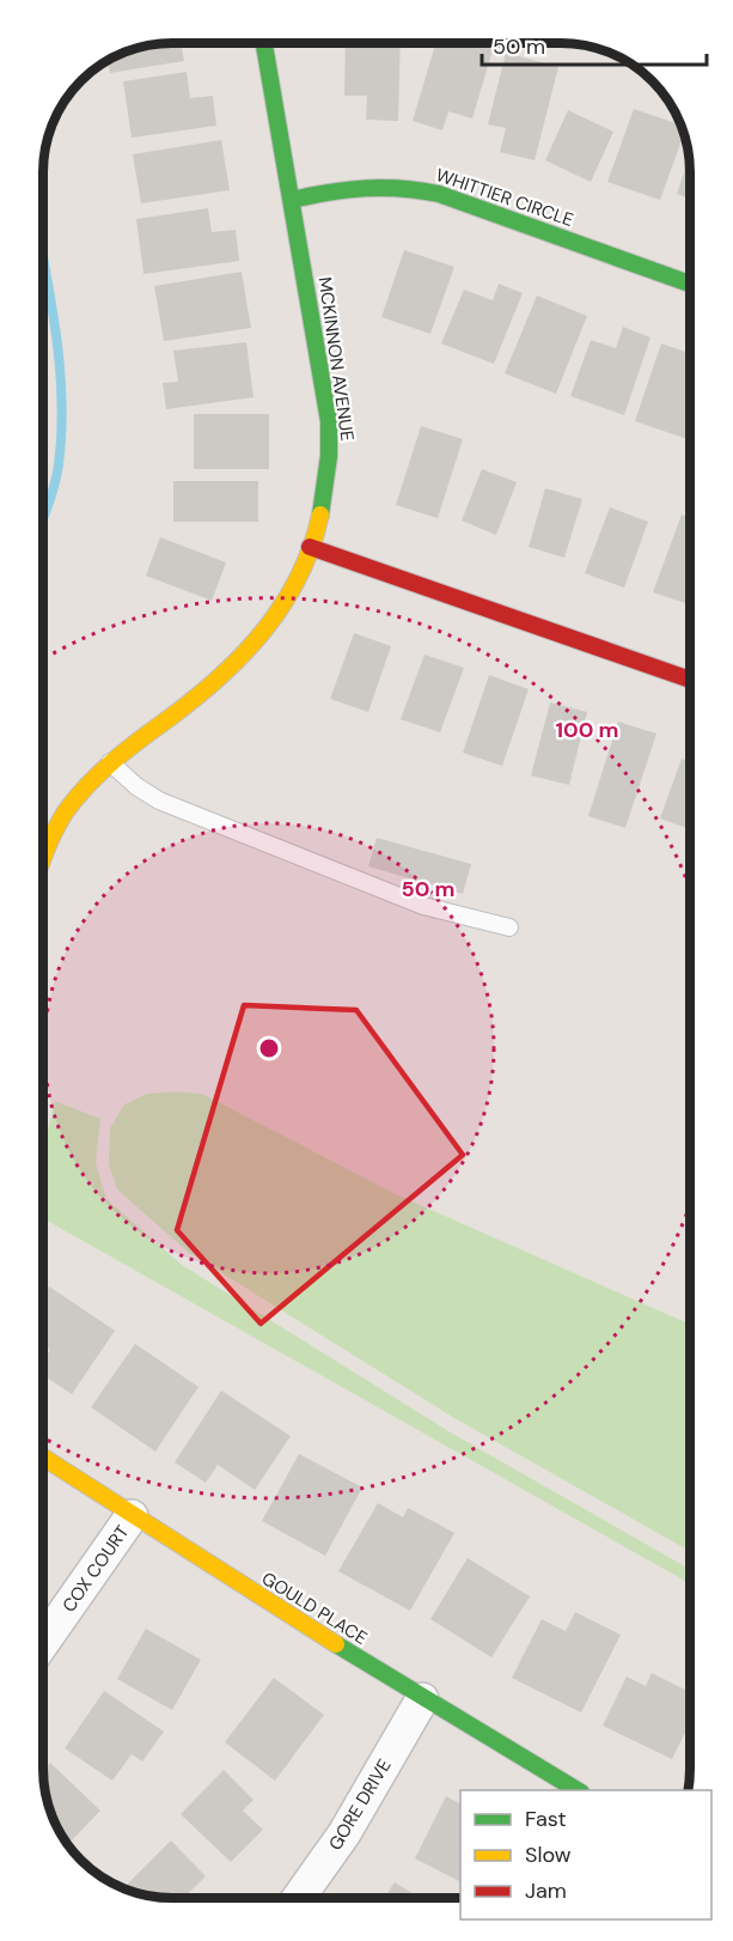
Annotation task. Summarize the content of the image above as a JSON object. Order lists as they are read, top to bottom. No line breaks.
{"streets":{"street":["WHITTIER CIRCLE","MCKINNON AVENUE","COX COURT","GOULD PLACE","GORE DRIVE"]},"crossings":[["WHITTIER CIRCLE","MCKINNON AVENUE"],["COX COURT","GOULD PLACE"],["GOULD PLACE","GORE DRIVE"]],"legend":["Fast","Slow","Jam"],"scale_bar":"50 m","rings":["100 m","50 m"]}
